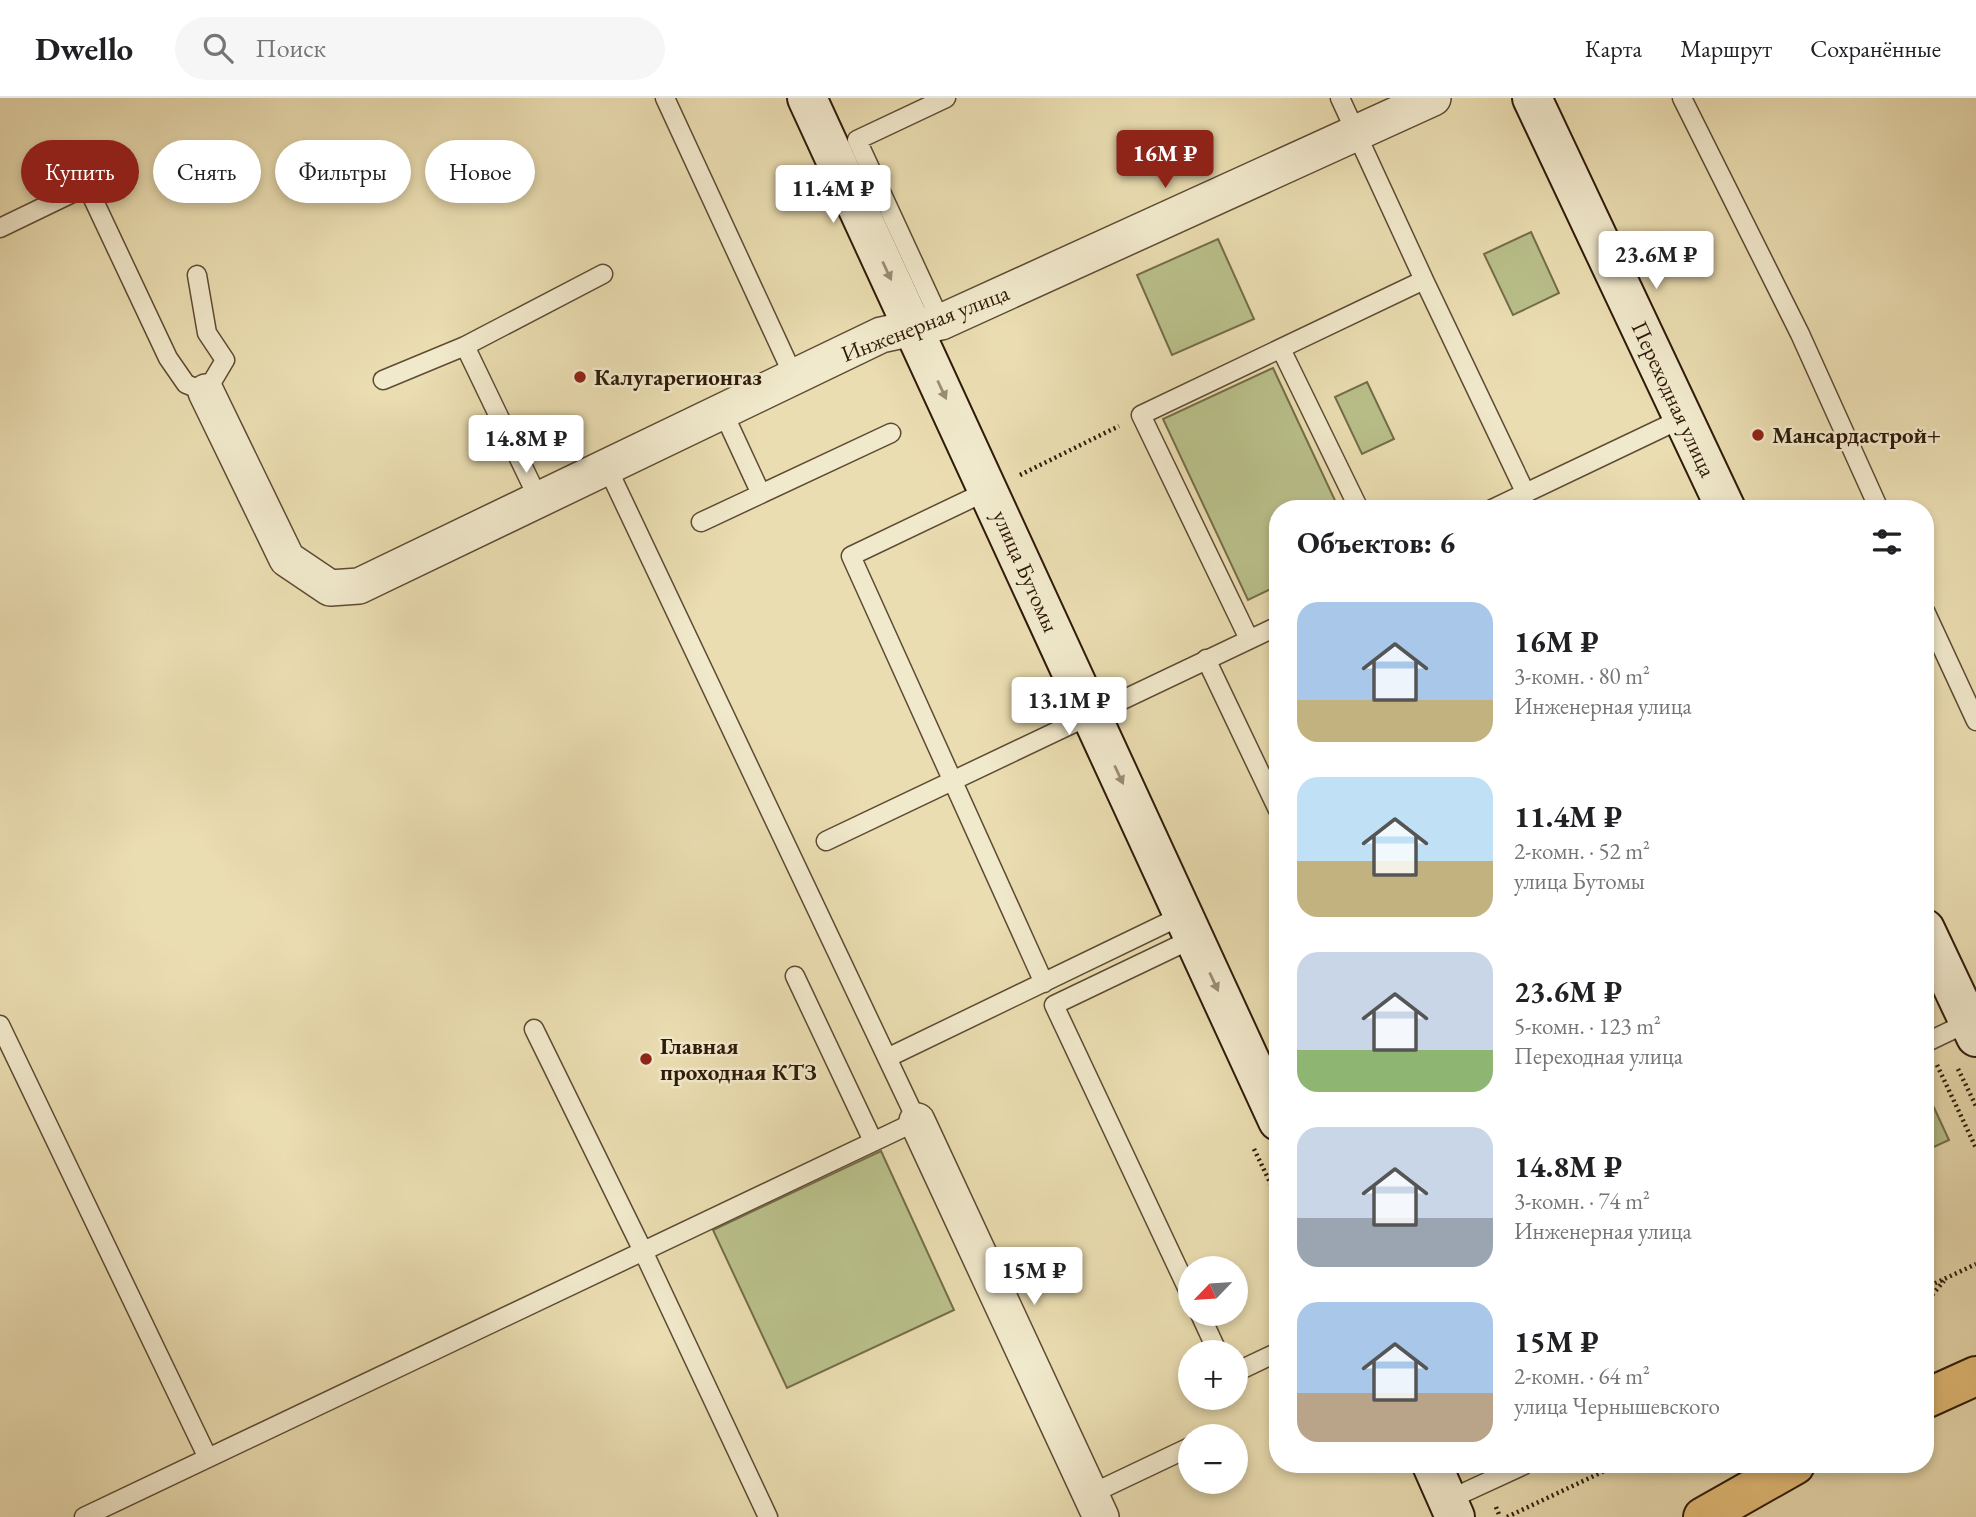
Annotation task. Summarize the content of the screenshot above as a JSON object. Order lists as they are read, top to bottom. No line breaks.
{"streets":{"street":["Инженерная улица","Переходная улица","улица Бутомы"]},"crossings":[["Инженерная улица","улица Бутомы"]],"one_way":["улица Бутомы"],"places":["Калугарегионгаз","Мансардастрой+","Главная проходная КТЗ"],"north":"bottom left","page":{"header":"Dwello","search":"Поиск","nav":["Карта","Маршрут","Сохранённые"],"price":["16M ₽","11.4M ₽","23.6M ₽","14.8M ₽","13.1M ₽","15M ₽"],"chip":["Купить","Снять","Фильтры","Новое"],"heading":"Объектов: 6","list":[{"name":"16M ₽","note":"3-комн. · 80 m² · Инженерная улица"},{"name":"11.4M ₽","note":"2-комн. · 52 m² · улица Бутомы"},{"name":"23.6M ₽","note":"5-комн. · 123 m² · Переходная улица"},{"name":"14.8M ₽","note":"3-комн. · 74 m² · Инженерная улица"},{"name":"15M ₽","note":"2-комн. · 64 m² · улица Чернышевского"}],"map_buttons":["+","−"]}}
